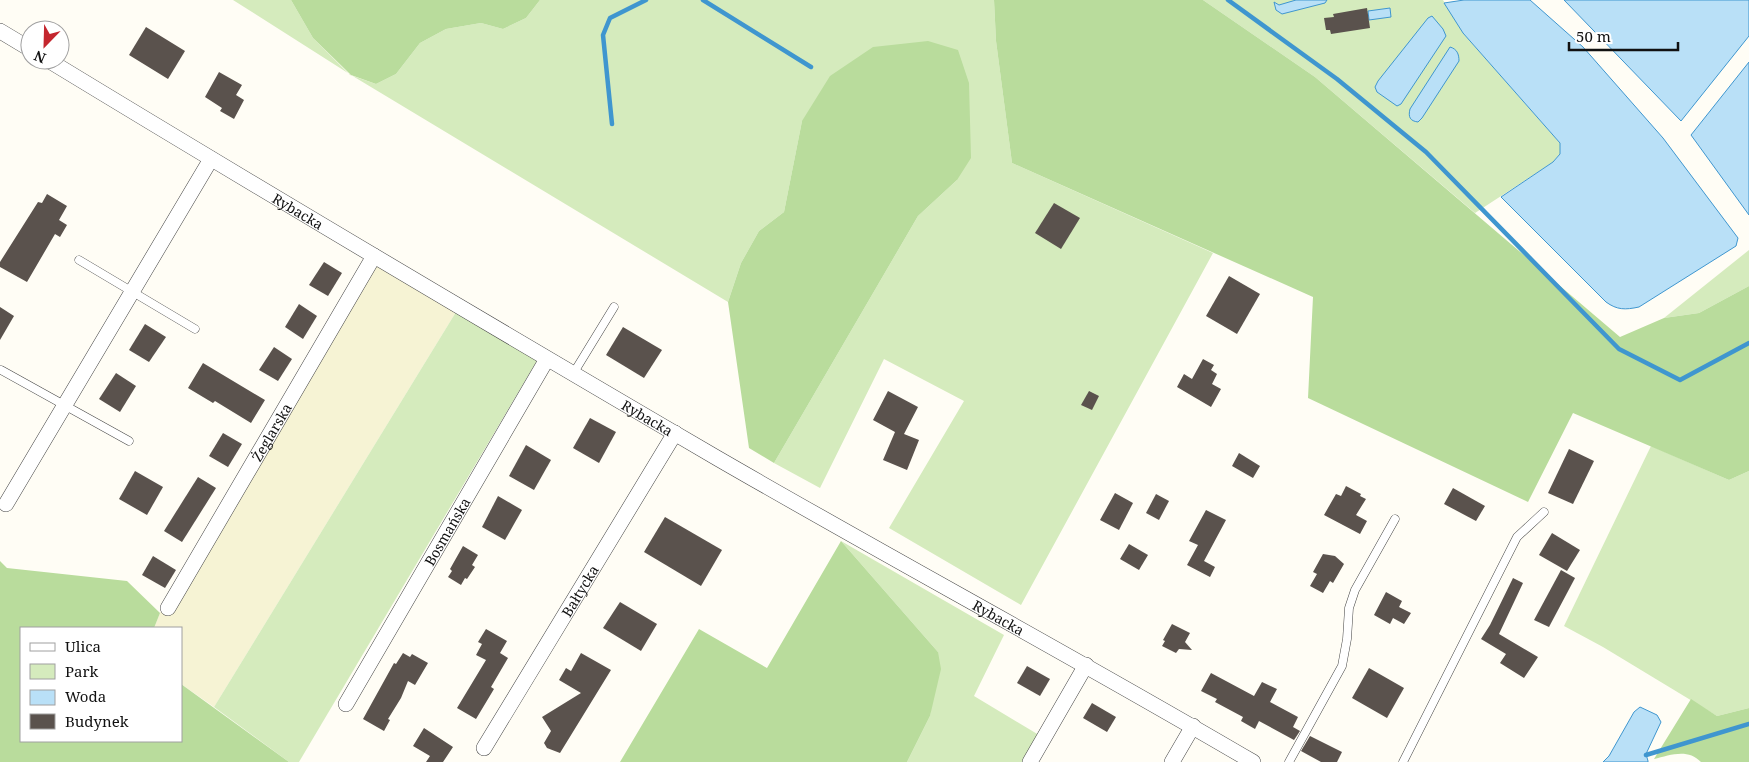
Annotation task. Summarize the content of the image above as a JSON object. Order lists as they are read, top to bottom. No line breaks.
{"streets":{"street":["Rybacka","Żeglarska","Bosmańska","Bałtycka"]},"crossings":[["Rybacka","Żeglarska"],["Rybacka","Bosmańska"],["Rybacka","Bałtycka"]],"legend":["Ulica","Park","Woda","Budynek"],"scale_bar":"50 m","north":"bottom left"}
